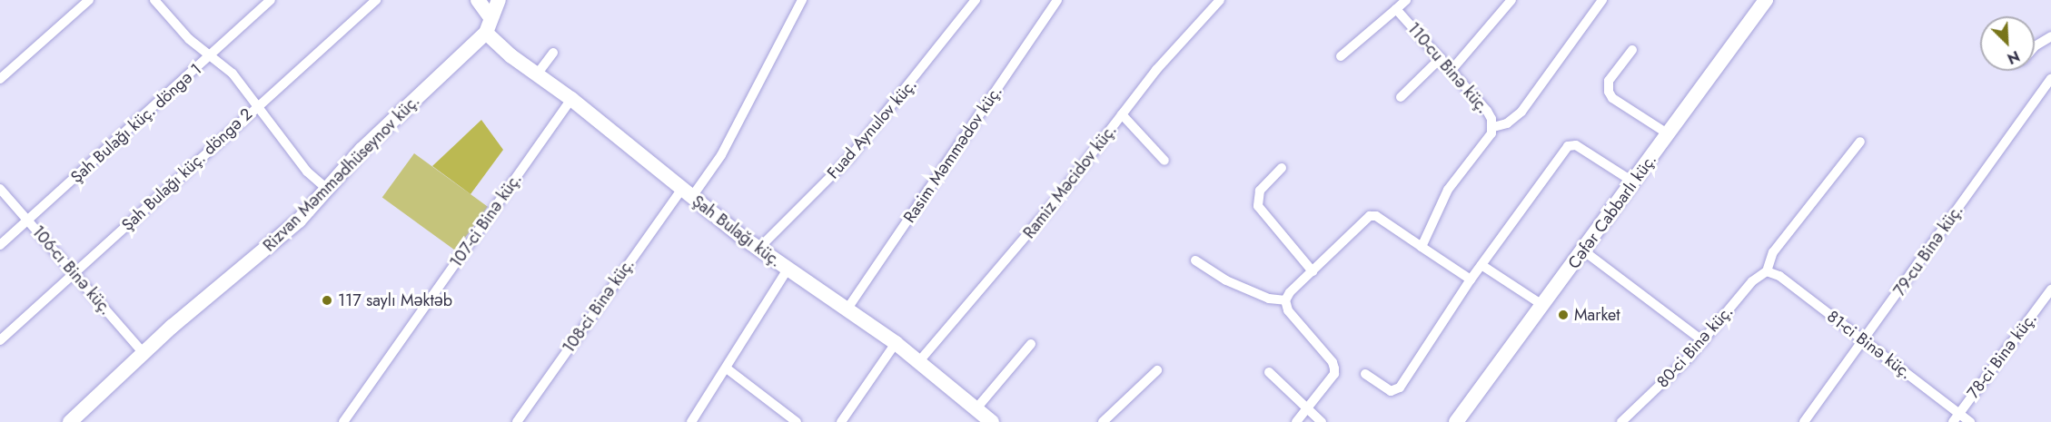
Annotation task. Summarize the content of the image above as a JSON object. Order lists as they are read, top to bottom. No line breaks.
{"streets":{"street":["110-cu Binə küç.","Şah Bulağı küç. döngə 1","Fuad Aynulov küç.","Rasim Məmmədov küç.","Şah Bulağı küç. döngə 2","Rizvan Məmmədhüseynov küç.","Ramiz Məcidov küç.","Cəfər Cabbarlı küç.","107-ci Binə küç.","Şah Bulağı küç.","79-cu Binə küç.","106-cı Binə küç.","108-ci Binə küç.","81-ci Binə küç.","80-ci Binə küç.","78-ci Binə küç."]},"crossings":[["Şah Bulağı küç. döngə 1","106-cı Binə küç."],["Fuad Aynulov küç.","Şah Bulağı küç."],["Rasim Məmmədov küç.","Şah Bulağı küç."],["Şah Bulağı küç. döngə 2","106-cı Binə küç."],["Rizvan Məmmədhüseynov küç.","Şah Bulağı küç."],["Rizvan Məmmədhüseynov küç.","106-cı Binə küç."],["Ramiz Məcidov küç.","Şah Bulağı küç."],["107-ci Binə küç.","Şah Bulağı küç."],["Şah Bulağı küç.","108-ci Binə küç."],["79-cu Binə küç.","81-ci Binə küç."],["81-ci Binə küç.","80-ci Binə küç."],["81-ci Binə küç.","78-ci Binə küç."]],"places":["117 saylı Məktəb","Market"],"north":"bottom right"}
